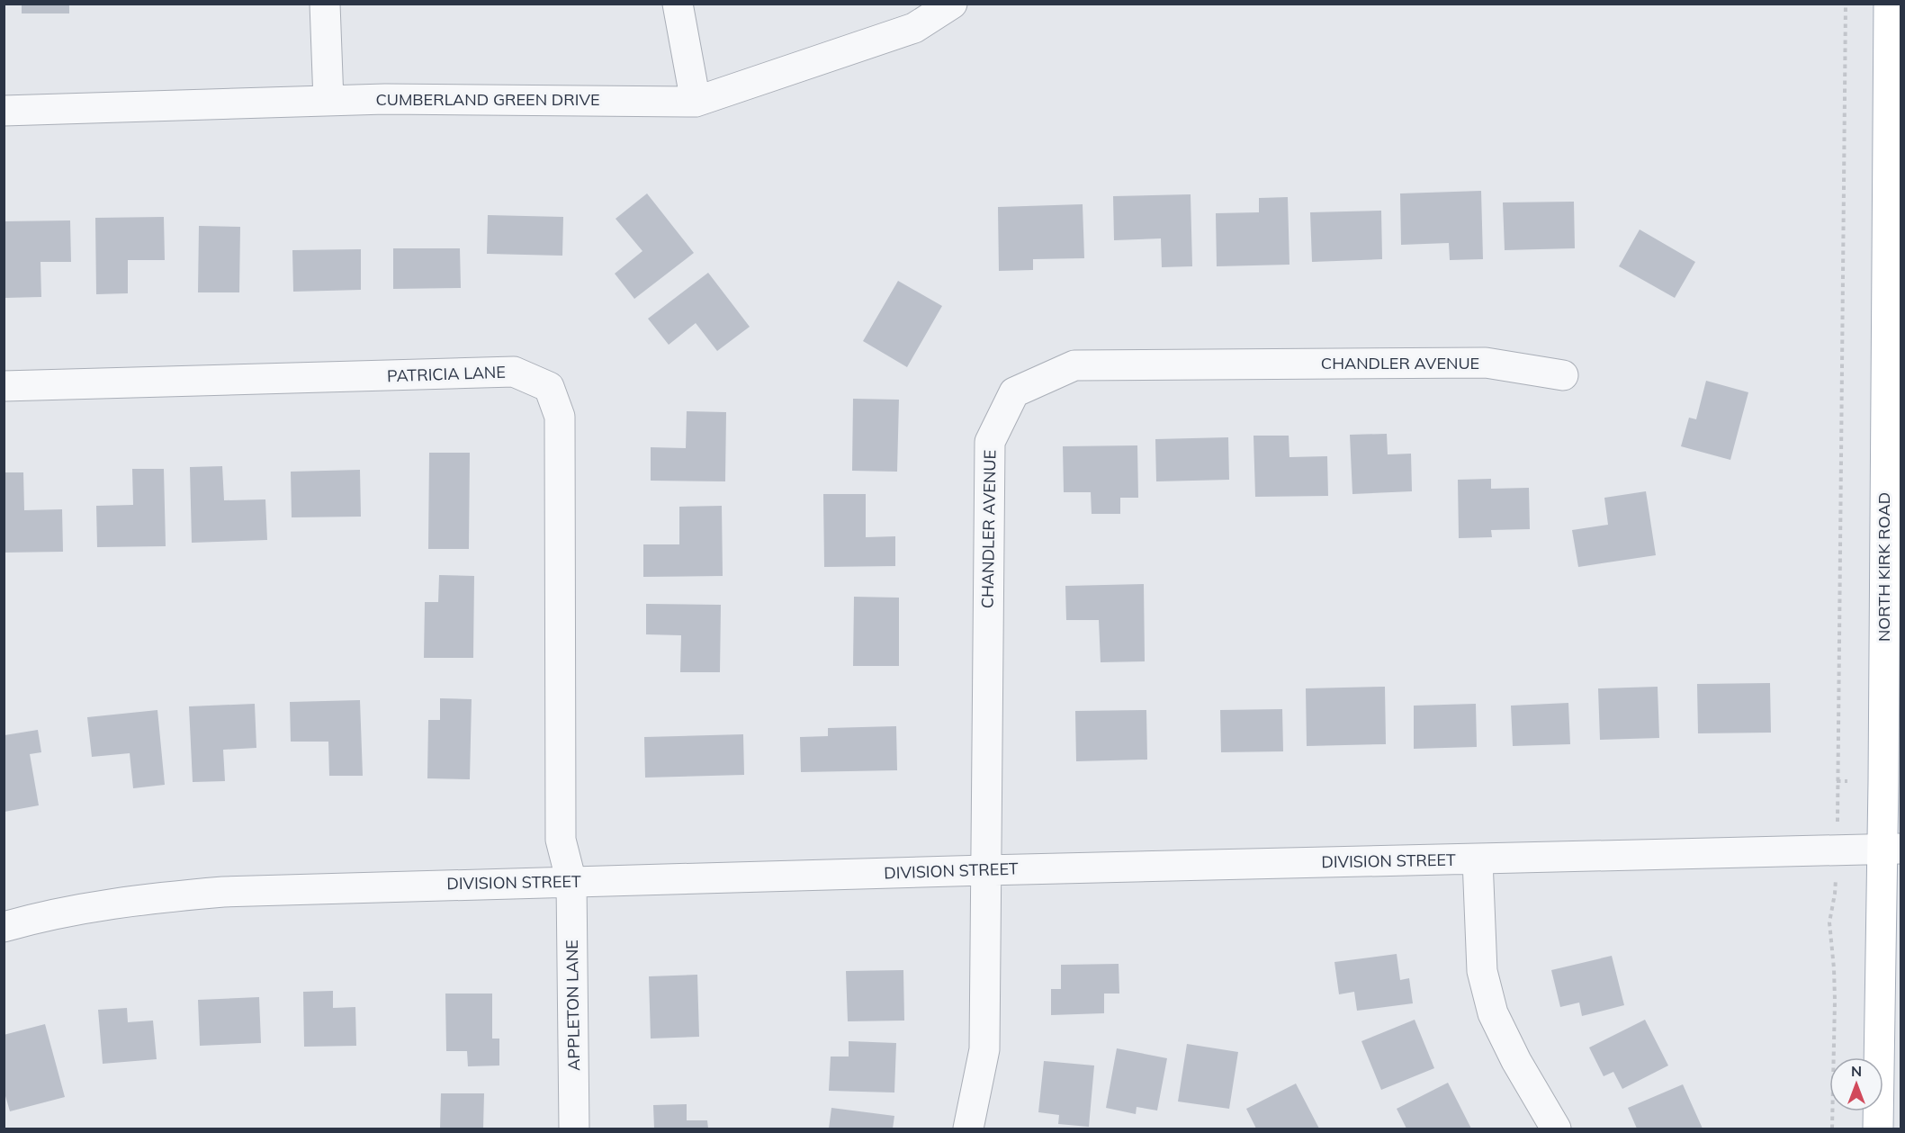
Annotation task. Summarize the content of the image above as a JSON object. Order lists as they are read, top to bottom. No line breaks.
{"streets":{"main road":["NORTH KIRK ROAD"],"street":["CUMBERLAND GREEN DRIVE","CHANDLER AVENUE","PATRICIA LANE","DIVISION STREET","APPLETON LANE"]},"crossings":[["CHANDLER AVENUE","DIVISION STREET"],["PATRICIA LANE","DIVISION STREET"],["PATRICIA LANE","APPLETON LANE"],["NORTH KIRK ROAD","DIVISION STREET"],["DIVISION STREET","APPLETON LANE"]],"north":"top"}
